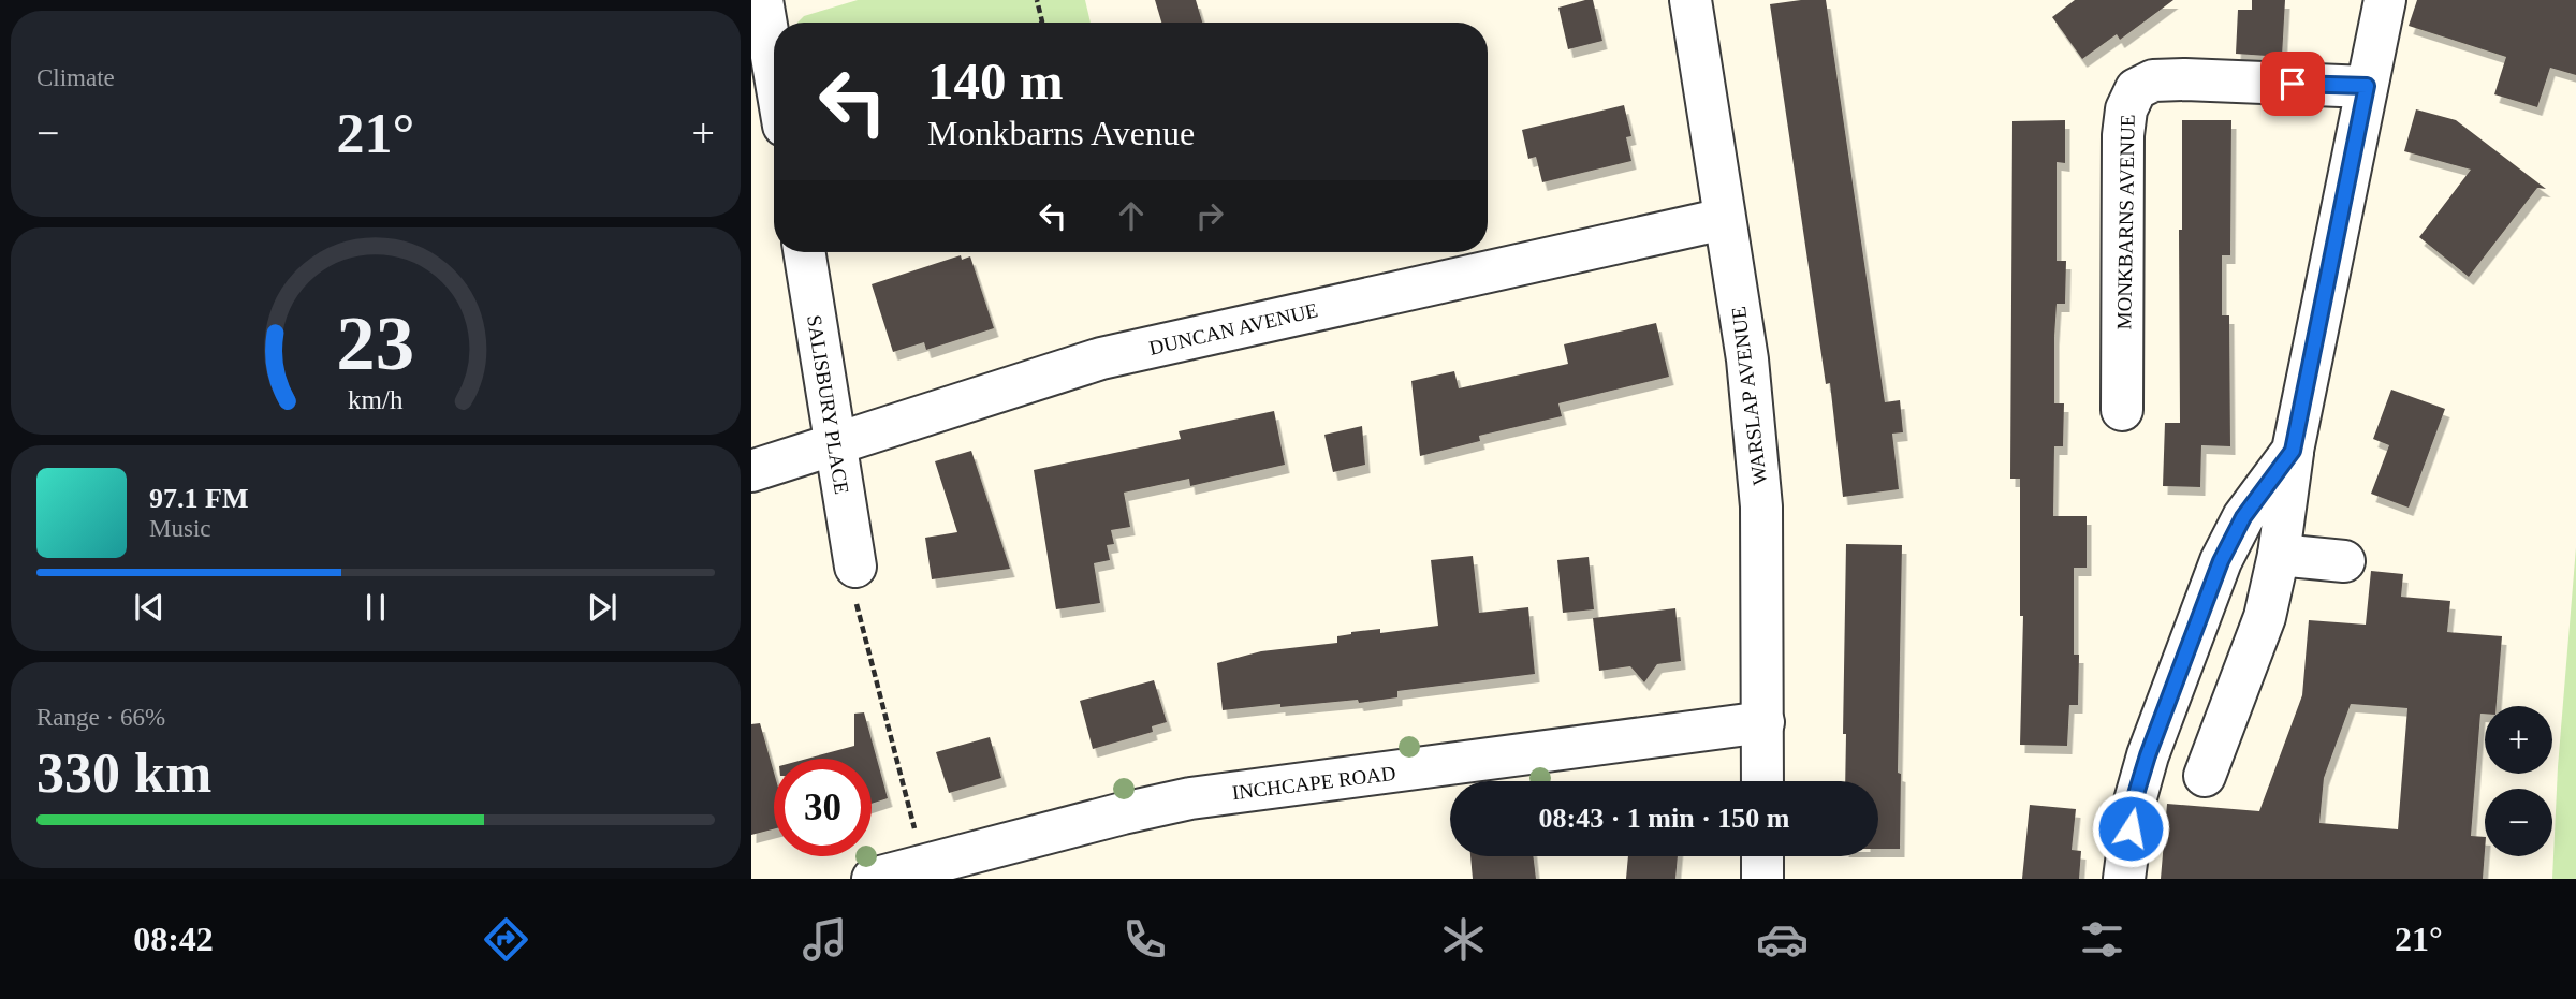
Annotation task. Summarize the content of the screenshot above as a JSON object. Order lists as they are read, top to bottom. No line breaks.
{"streets":{"street":["MONKBARNS AVENUE","DUNCAN AVENUE","WARSLAP AVENUE","SALISBURY PLACE","INCHCAPE ROAD"]},"crossings":[["DUNCAN AVENUE","WARSLAP AVENUE"],["DUNCAN AVENUE","SALISBURY PLACE"],["WARSLAP AVENUE","INCHCAPE ROAD"]],"page":{"tile":["Climate",["Range · 66%","330 km"]],"turn":["140 m","Monkbarns Avenue"],"heat":["−","21°","+"],"song":["97.1 FM","Music"],"map_buttons":["+","−"],"limit":"30","trip":"08:43 · 1 min · 150 m","tabs":["08:42","21°"],"gauge":["23","km/h"]}}
